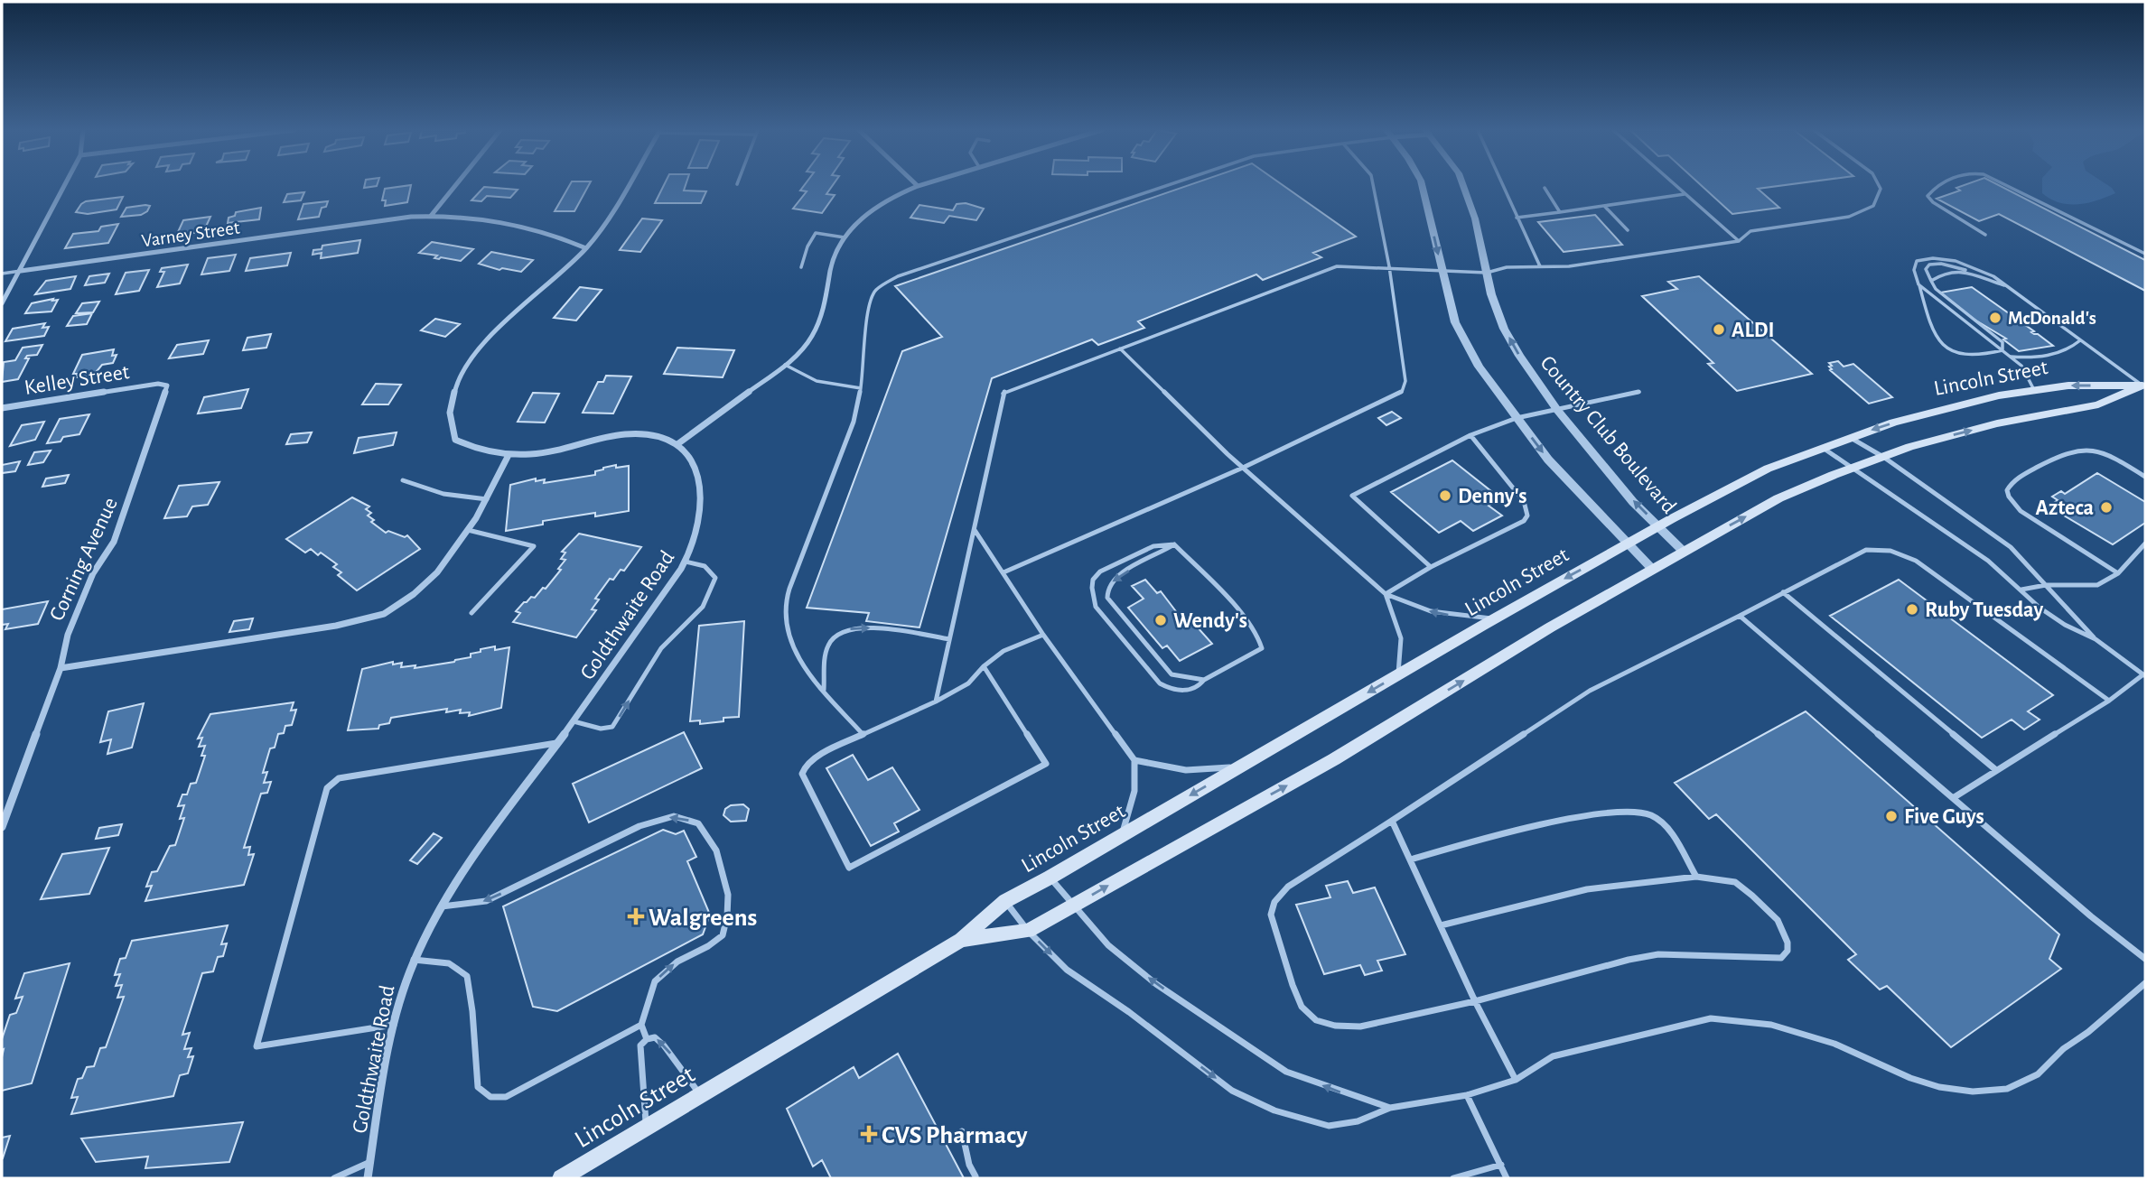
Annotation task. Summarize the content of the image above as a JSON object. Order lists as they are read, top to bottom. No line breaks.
{"streets":{"main road":["Lincoln Street"],"street":["Varney Street","Kelley Street","Country Club Boulevard","Corning Avenue","Goldthwaite Road"]},"crossings":[["Lincoln Street","Country Club Boulevard"],["Kelley Street","Corning Avenue"]],"places":{"other":["McDonald's","ALDI","Denny's","Azteca","Ruby Tuesday","Wendy's","Five Guys"],"health":["Walgreens","CVS Pharmacy"]}}
